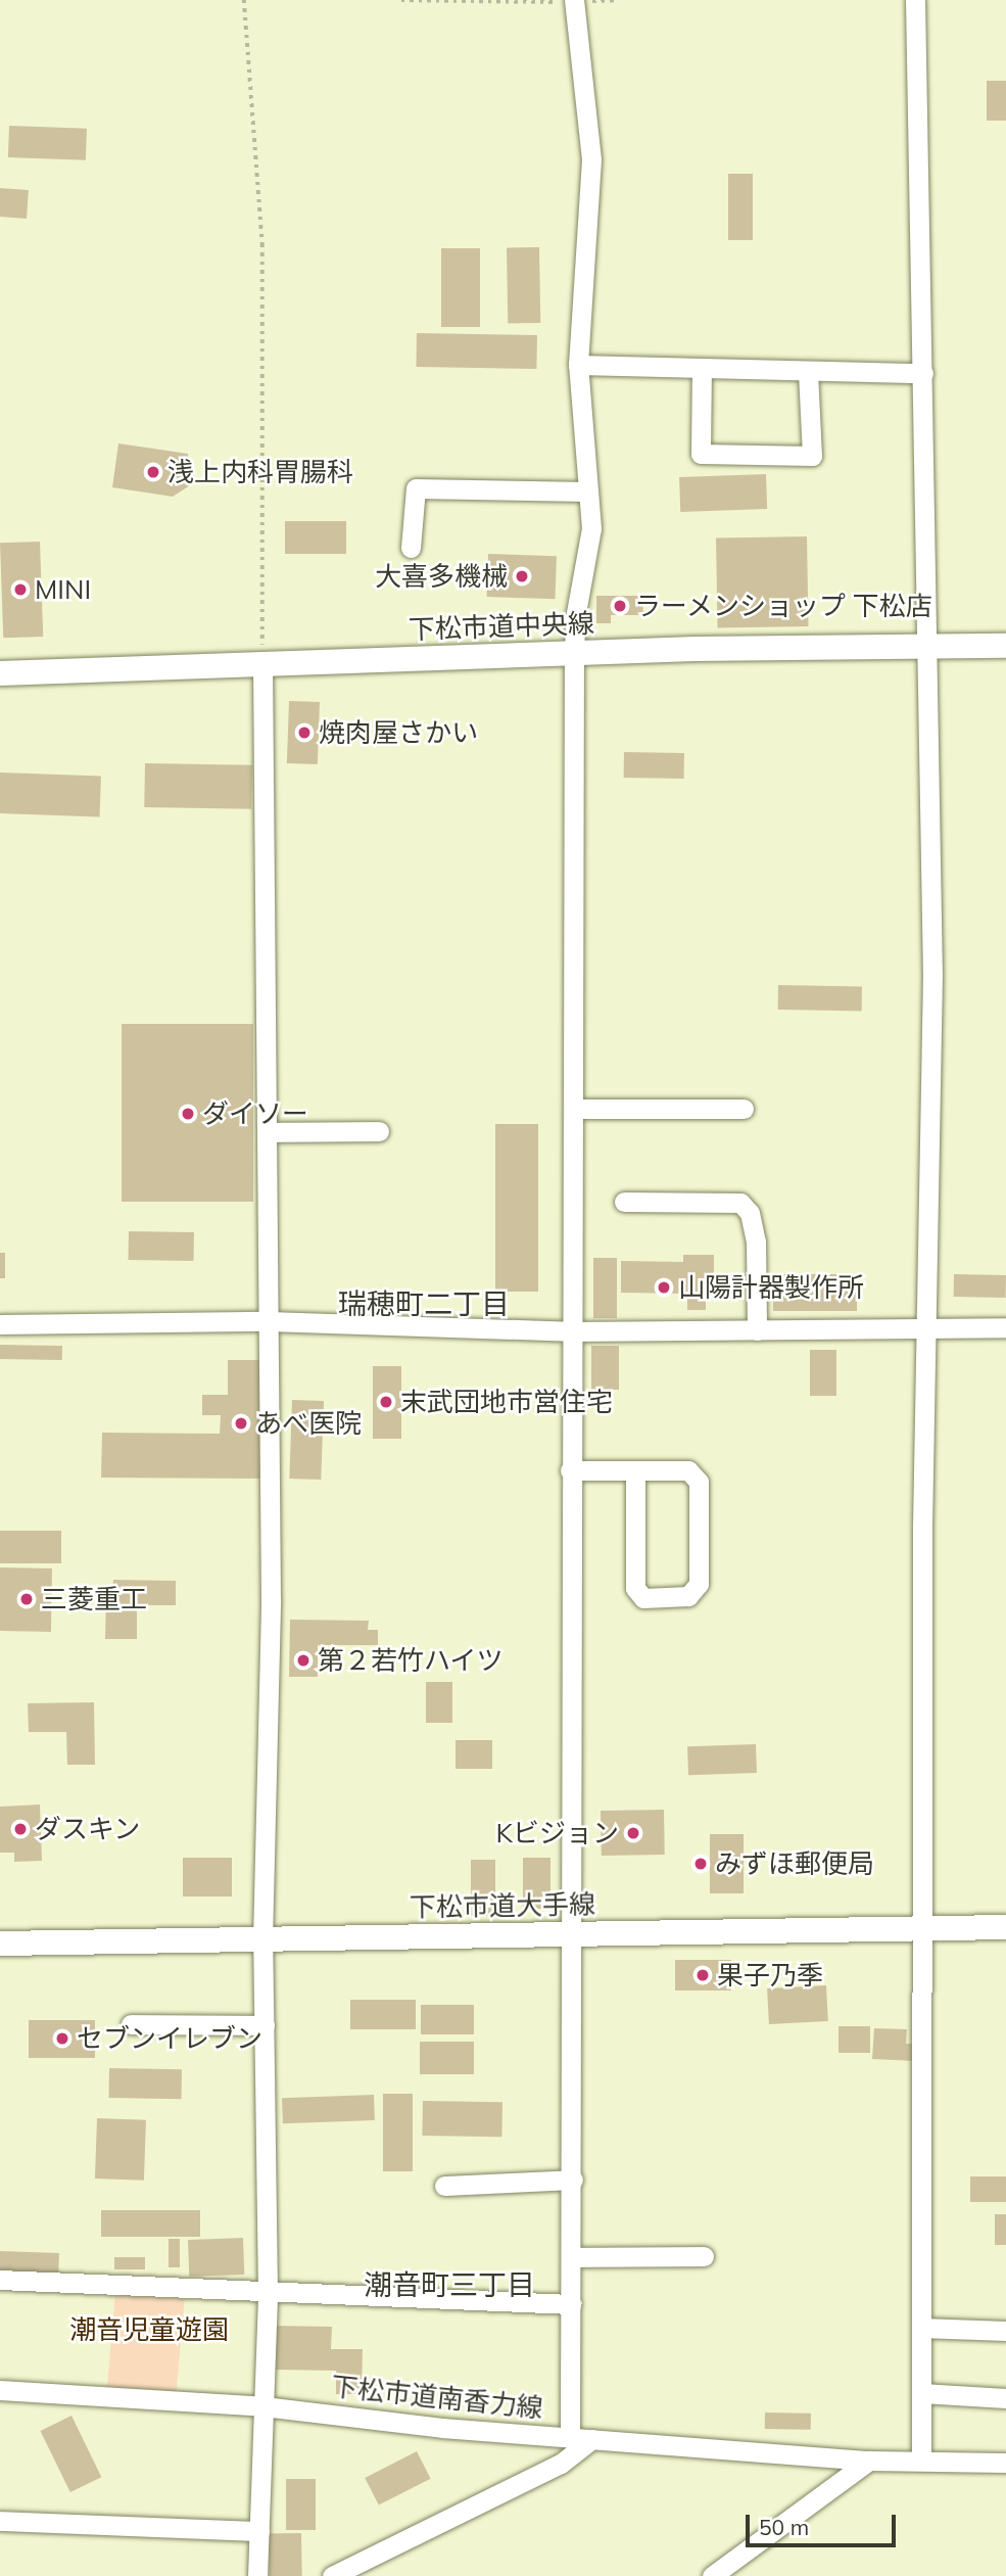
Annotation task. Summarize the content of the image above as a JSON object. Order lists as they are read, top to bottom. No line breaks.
{"streets":{"street":["下松市道中央線","下松市道大手線","下松市道南香力線"]},"districts":["瑞穂町二丁目","潮音町三丁目"],"parks":["潮音児童遊園"],"places":["浅上内科胃腸科","大喜多機械","MINI","ラーメンショップ 下松店","焼肉屋さかい","ダイソー","山陽計器製作所","末武団地市営住宅","あべ医院","三菱重工","第２若竹ハイツ","ダスキン","Kビジョン","みずほ郵便局","果子乃季","セブンイレブン"],"scale_bar":"50 m"}
